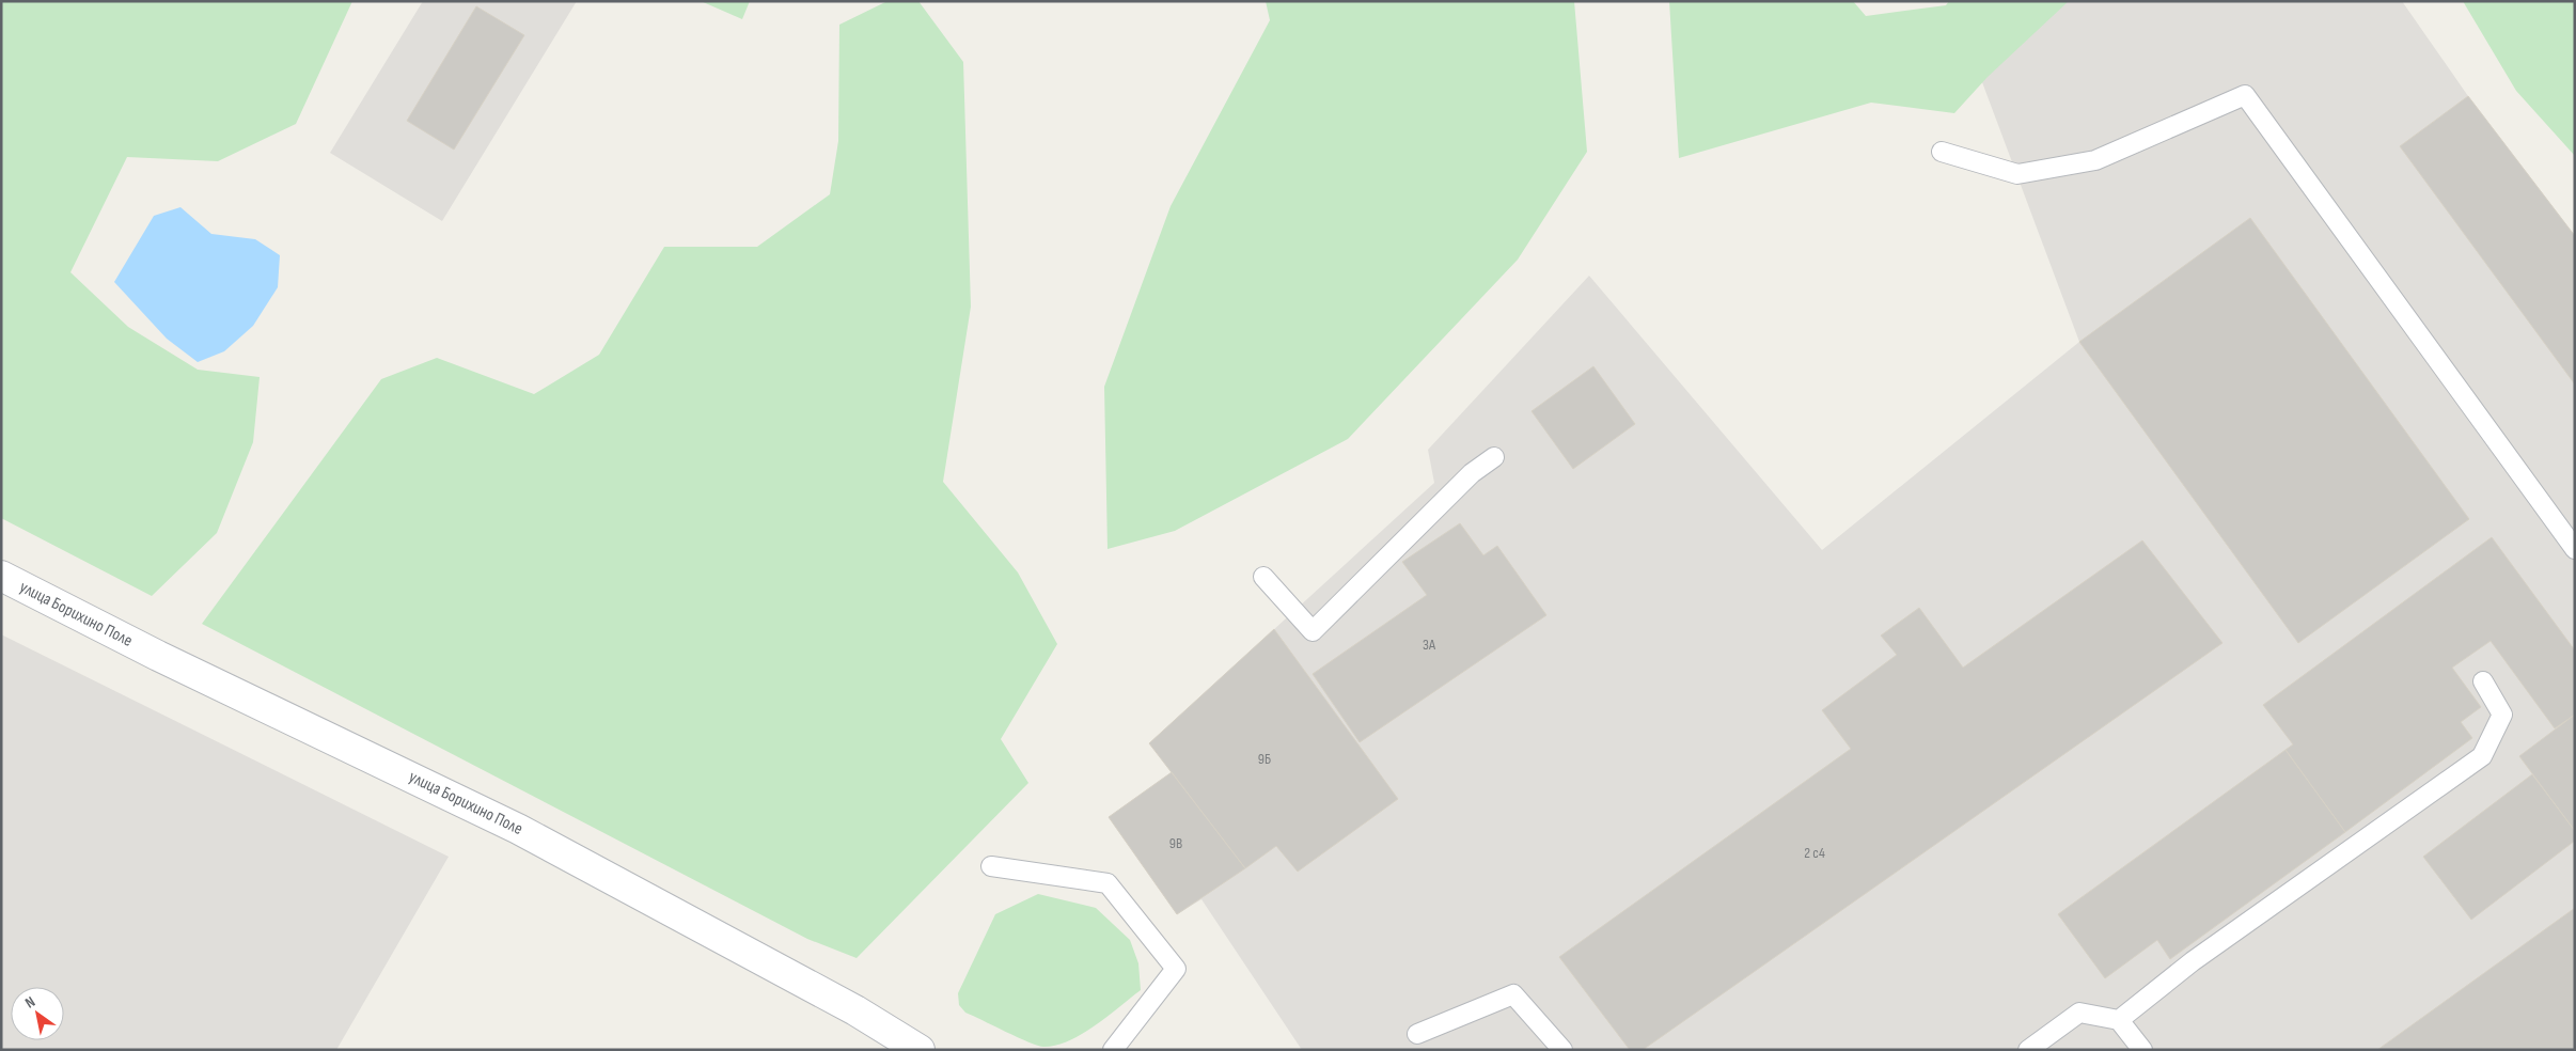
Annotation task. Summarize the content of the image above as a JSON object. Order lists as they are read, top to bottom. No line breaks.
{"streets":{"street":["улица Борихино Поле"]},"house_numbers":["3А","9Б","9В","2 с4"],"north":"top left"}
